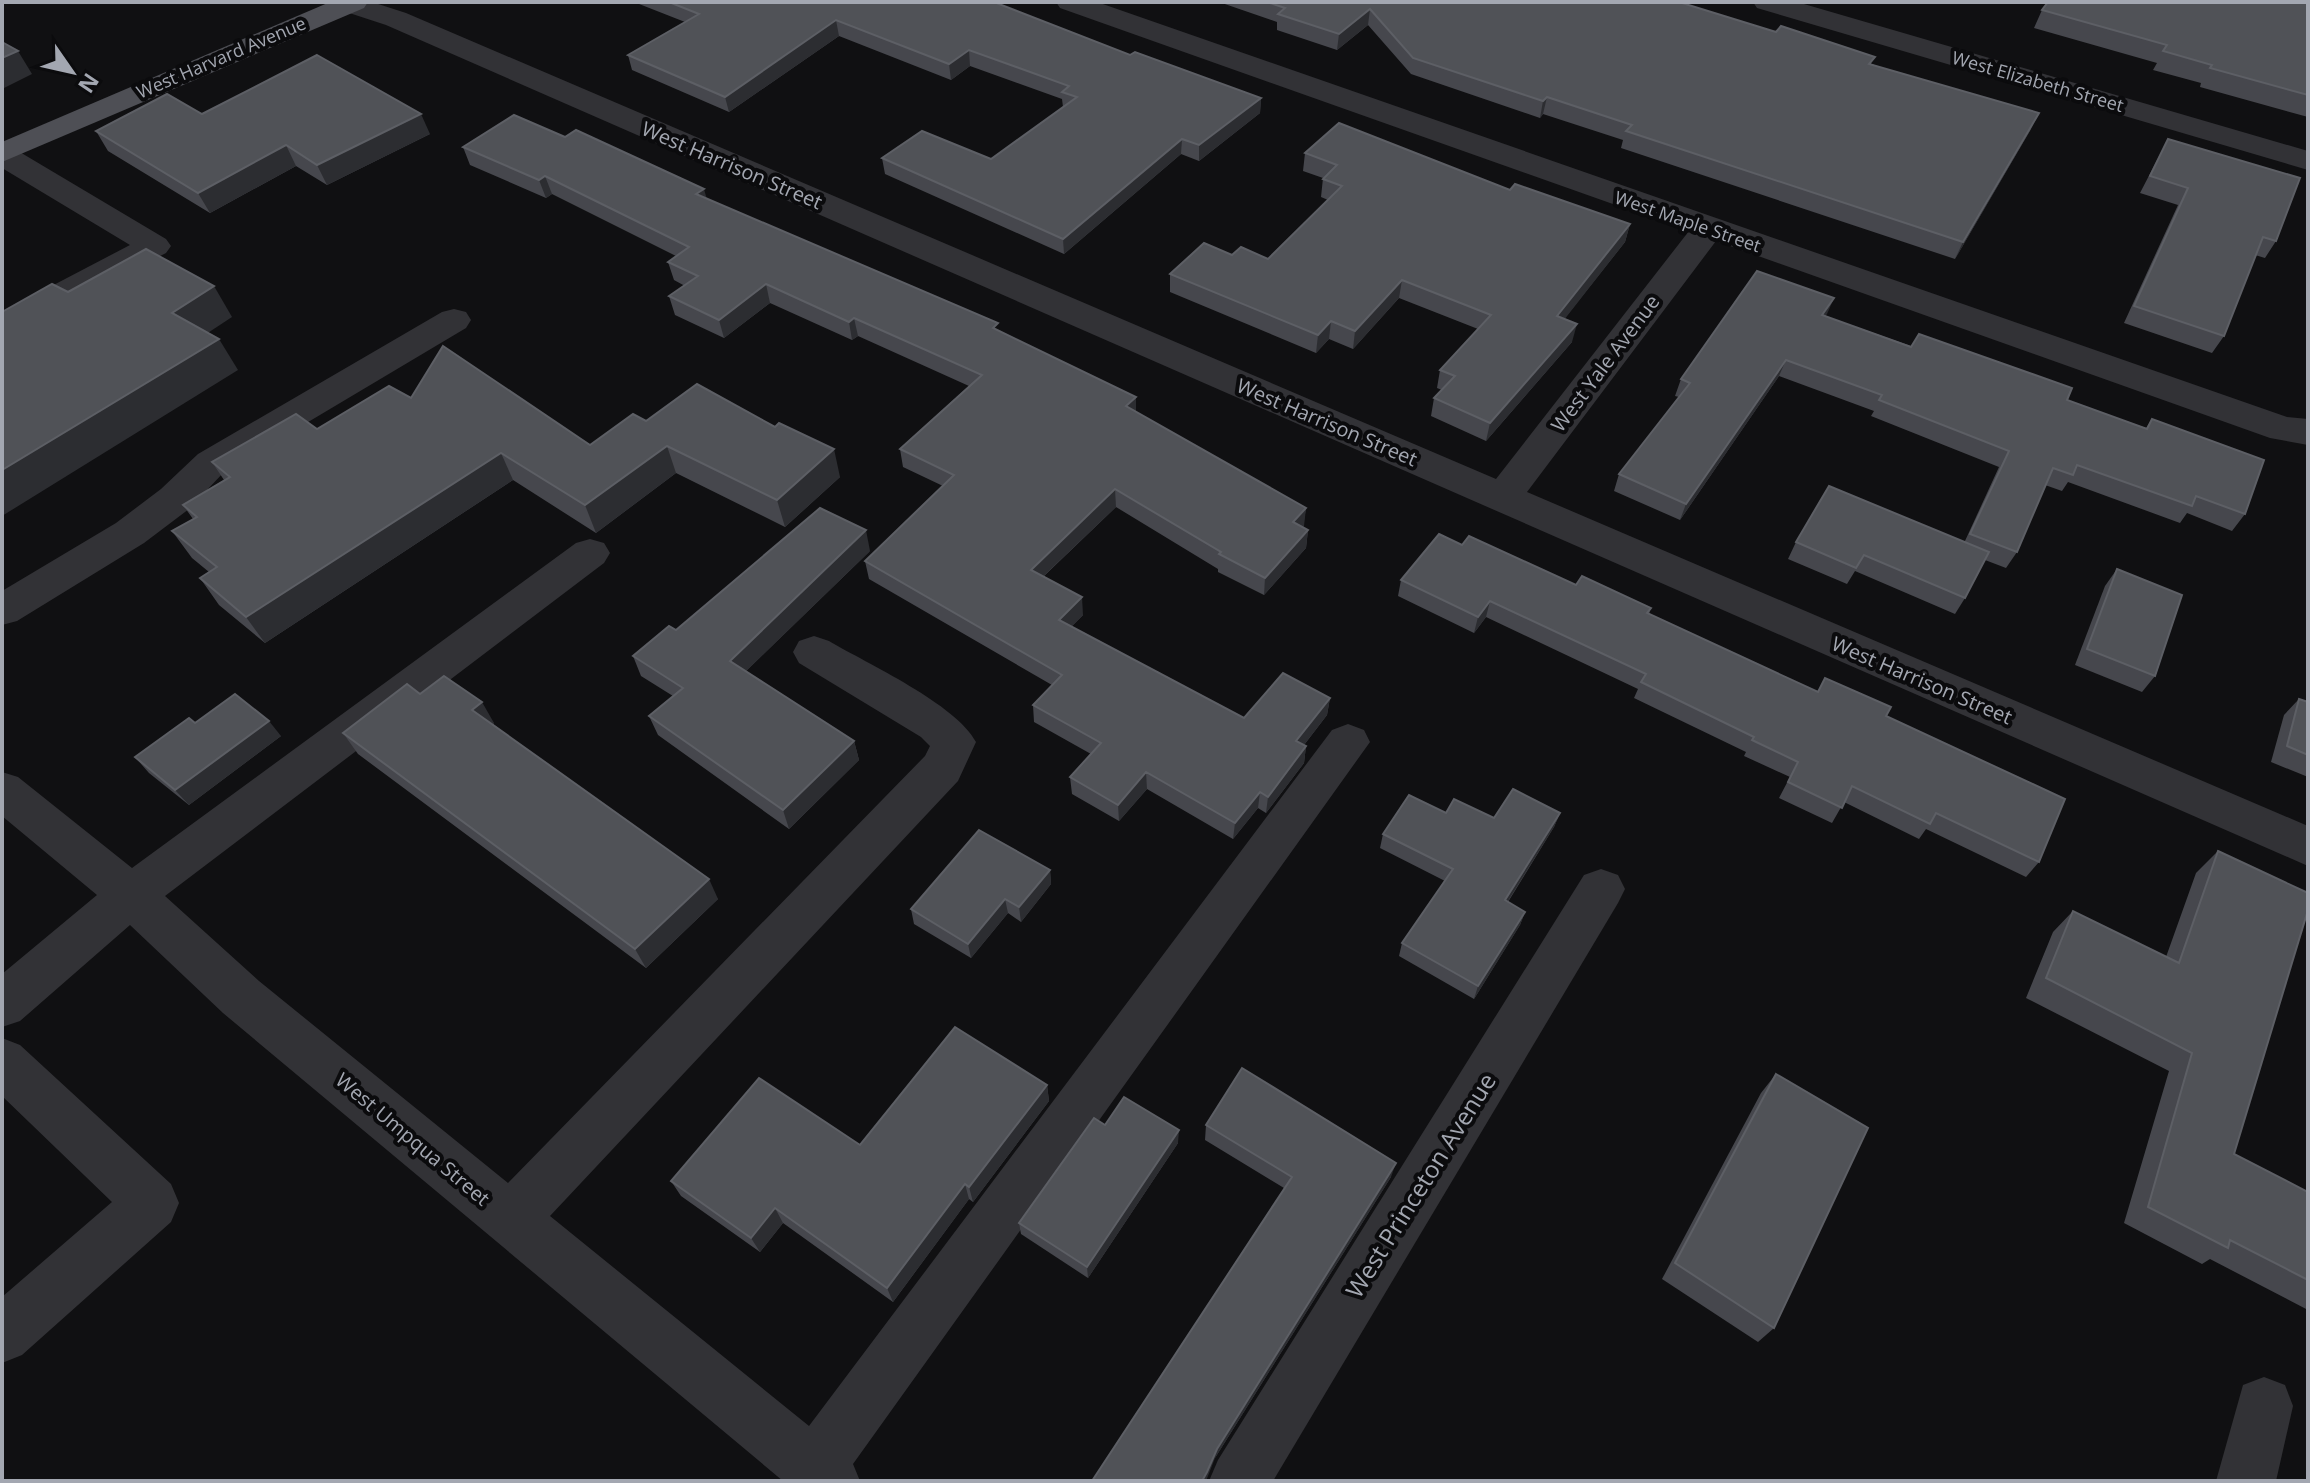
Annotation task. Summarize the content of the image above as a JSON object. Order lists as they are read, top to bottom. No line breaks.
{"streets":{"main road":["West Harvard Avenue"],"street":["West Elizabeth Street","West Harrison Street","West Maple Street","West Yale Avenue","West Umpqua Street","West Princeton Avenue"]},"crossings":[["West Harvard Avenue","West Harrison Street"],["West Harrison Street","West Yale Avenue"],["West Maple Street","West Yale Avenue"]],"north":"bottom right"}
